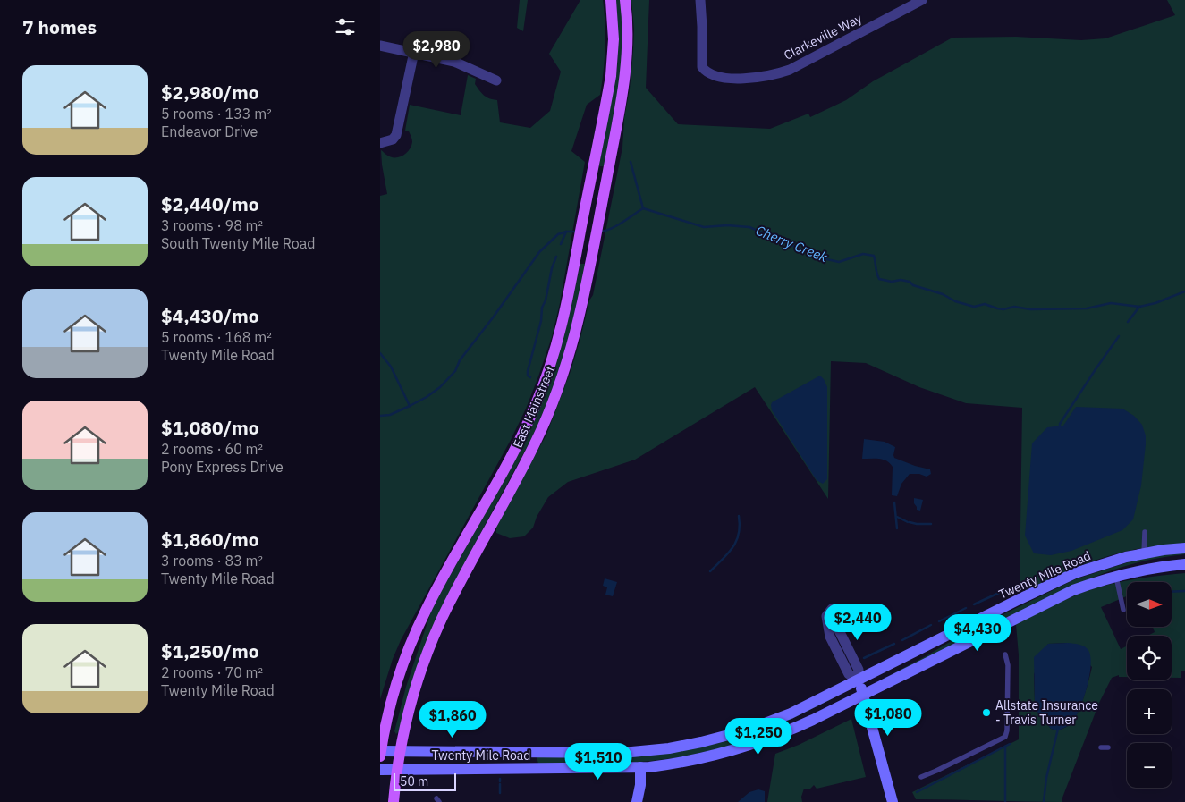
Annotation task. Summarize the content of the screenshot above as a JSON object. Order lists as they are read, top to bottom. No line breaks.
{"streets":{"main road":["East Mainstreet","Twenty Mile Road"],"street":["Clarkeville Way"]},"crossings":[["East Mainstreet","Twenty Mile Road"]],"water":["Cherry Creek"],"places":["Allstate Insurance - Travis Turner"],"scale_bar":"50 m","north":"right","page":{"heading":"7 homes","price":["$2,980","$2,440","$4,430","$1,080","$1,860","$1,250","$1,510"],"list":[{"name":"$2,980/mo","note":"5 rooms · 133 m² · Endeavor Drive"},{"name":"$2,440/mo","note":"3 rooms · 98 m² · South Twenty Mile Road"},{"name":"$4,430/mo","note":"5 rooms · 168 m² · Twenty Mile Road"},{"name":"$1,080/mo","note":"2 rooms · 60 m² · Pony Express Drive"},{"name":"$1,860/mo","note":"3 rooms · 83 m² · Twenty Mile Road"},{"name":"$1,250/mo","note":"2 rooms · 70 m² · Twenty Mile Road"}],"map_buttons":["+","−"],"scale":"50 m"}}
